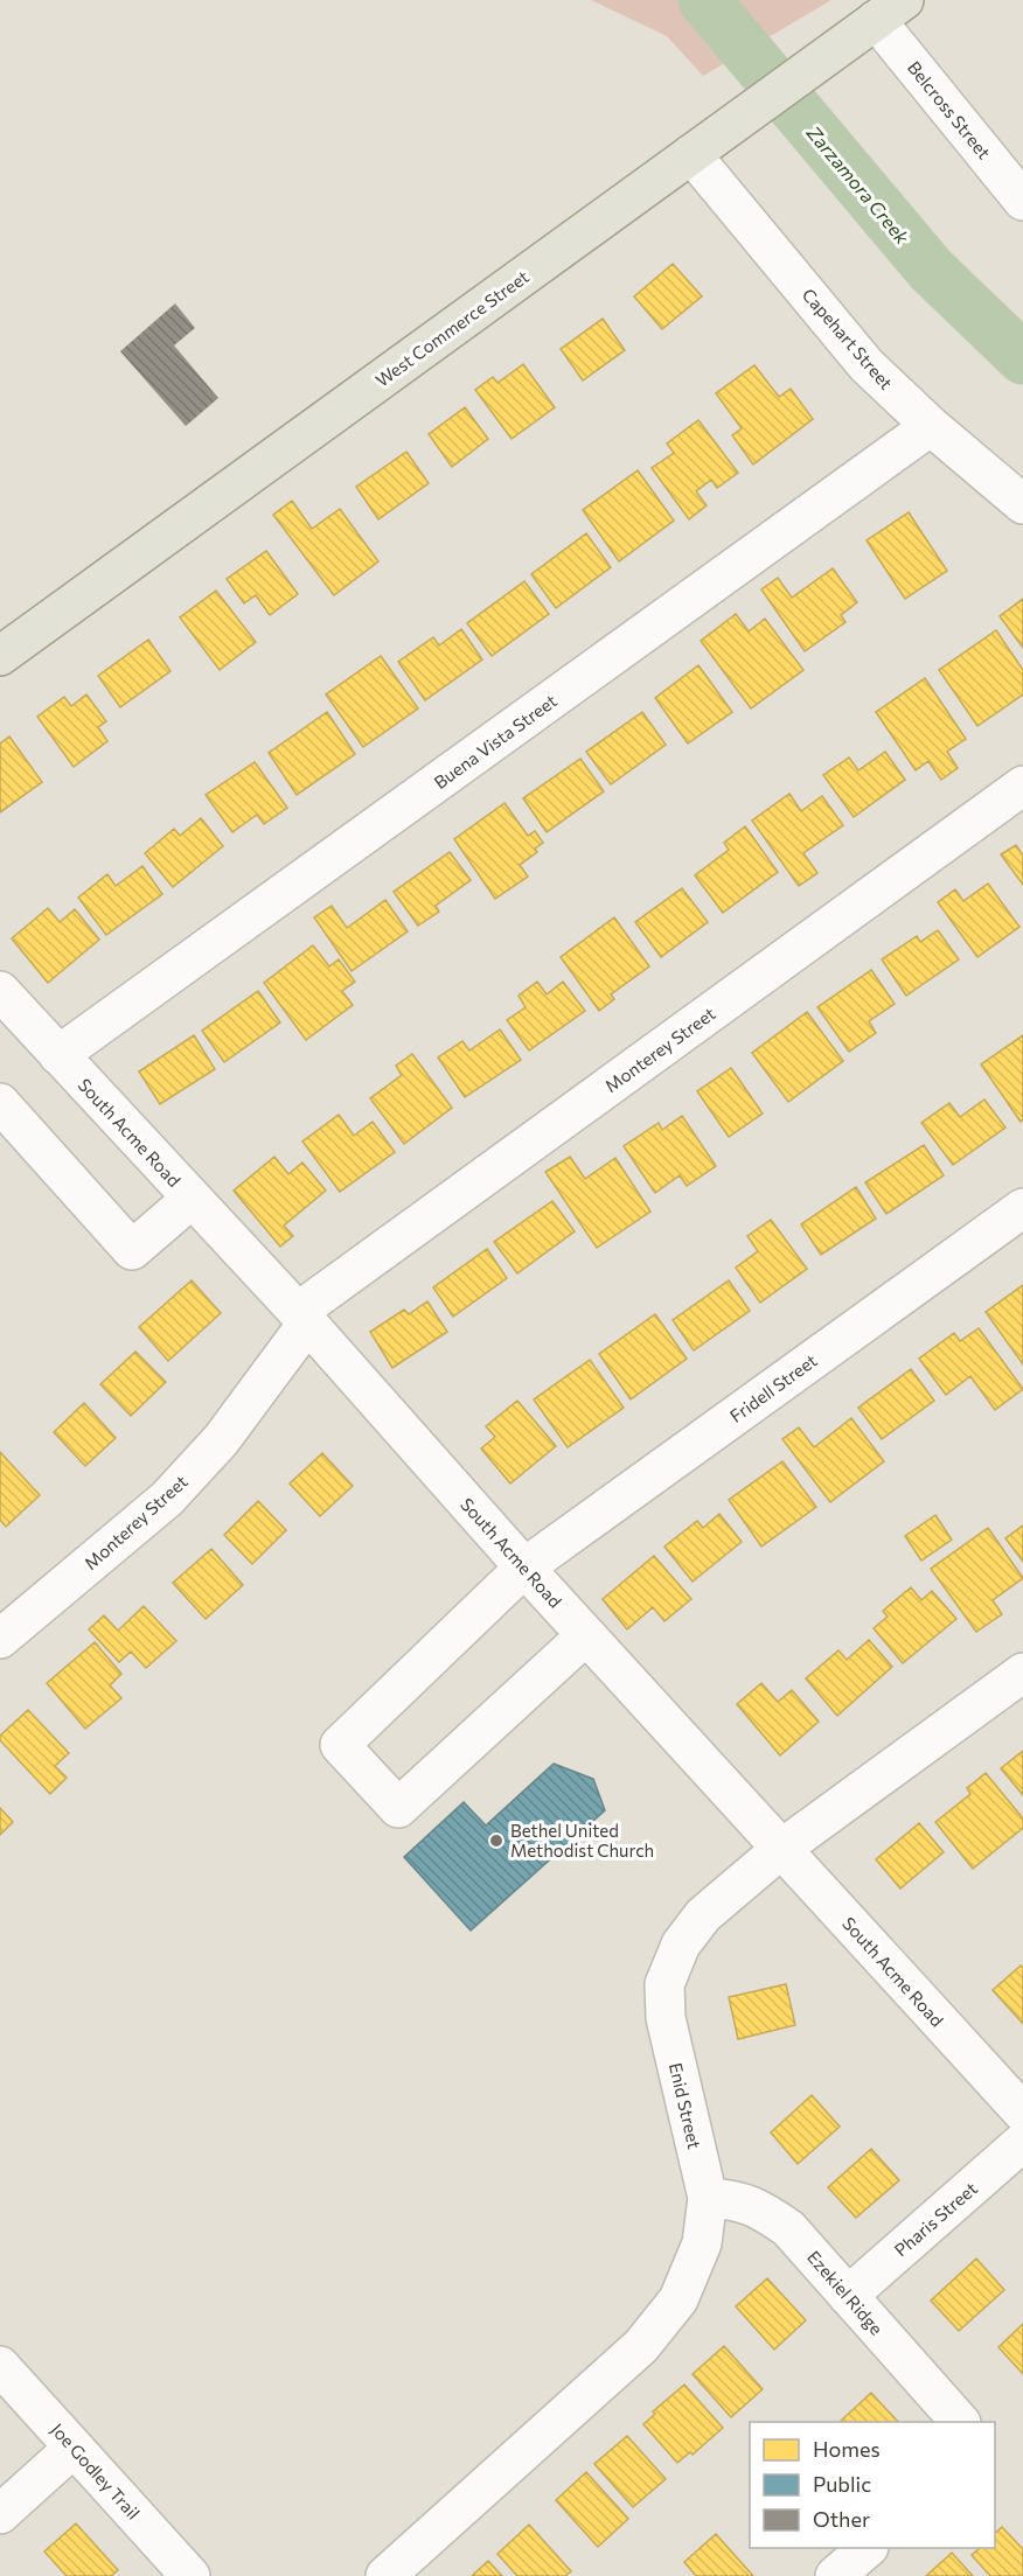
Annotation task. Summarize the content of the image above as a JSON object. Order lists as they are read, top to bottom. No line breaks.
{"streets":{"main road":["West Commerce Street"],"street":["Belcross Street","Capehart Street","Buena Vista Street","Monterey Street","South Acme Road","Fridell Street","Enid Street","Pharis Street","Ezekiel Ridge","Joe Godley Trail"]},"crossings":[["Belcross Street","West Commerce Street"],["West Commerce Street","Capehart Street"],["Capehart Street","Buena Vista Street"],["Buena Vista Street","South Acme Road"],["Monterey Street","South Acme Road"],["South Acme Road","Fridell Street"],["South Acme Road","Enid Street"],["Enid Street","Ezekiel Ridge"],["Pharis Street","Ezekiel Ridge"]],"water":["Zarzamora Creek"],"places":["Bethel United Methodist Church"],"legend":["Homes","Public","Other"]}
